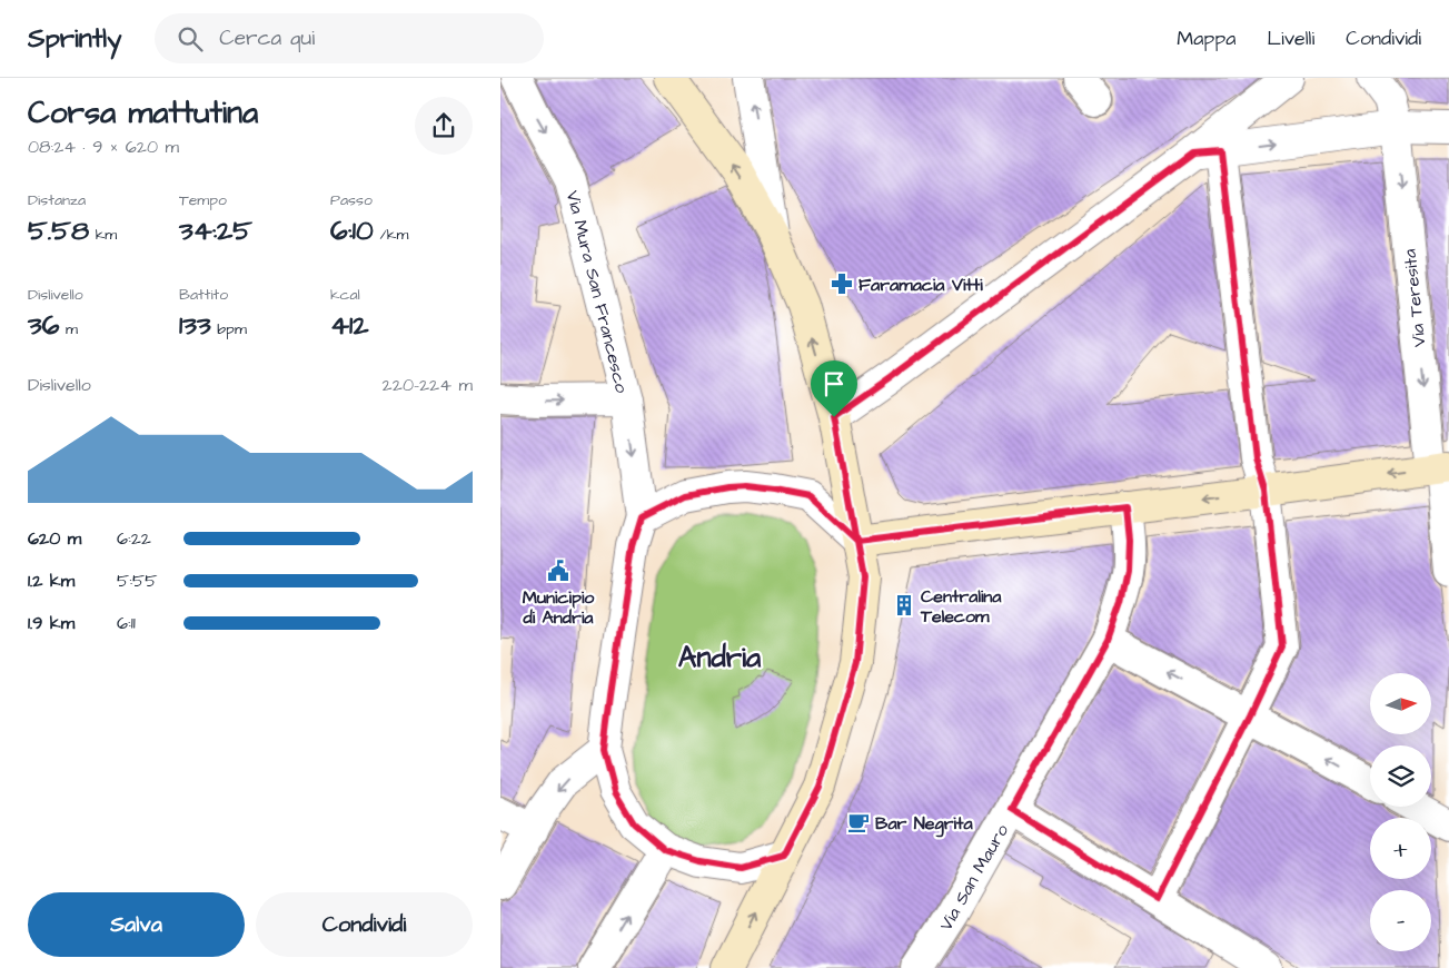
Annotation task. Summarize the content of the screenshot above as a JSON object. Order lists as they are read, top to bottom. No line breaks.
{"streets":{"street":["Via Mura San Francesco","Via Teresita","Via San Mauro"]},"districts":["Andria"],"places":{"pharmacy":["Faramacia Vitti"],"public building":["Municipio di Andria"],"building":["Centralina Telecom"],"cafe":["Bar Negrita"]},"north":"right","page":{"header":"Sprintly","search":"Cerca qui","nav":["Mappa","Livelli","Condividi"],"heading":["Corsa mattutina","08:24 · 9 × 620 m"],"stats":[["Distanza","5.58 km"],["Tempo","34:25"],["Passo","6:10 /km"],["Dislivello","36 m"],["Battito","133 bpm"],["kcal","412"]],"chart":["Dislivello","220–224 m"],"list":[{"name":"620 m","note":"6:22"},{"name":"1.2 km","note":"5:55"},{"name":"1.9 km","note":"6:11"}],"map_buttons":["+","−"],"buttons":["Salva","Condividi"]}}
